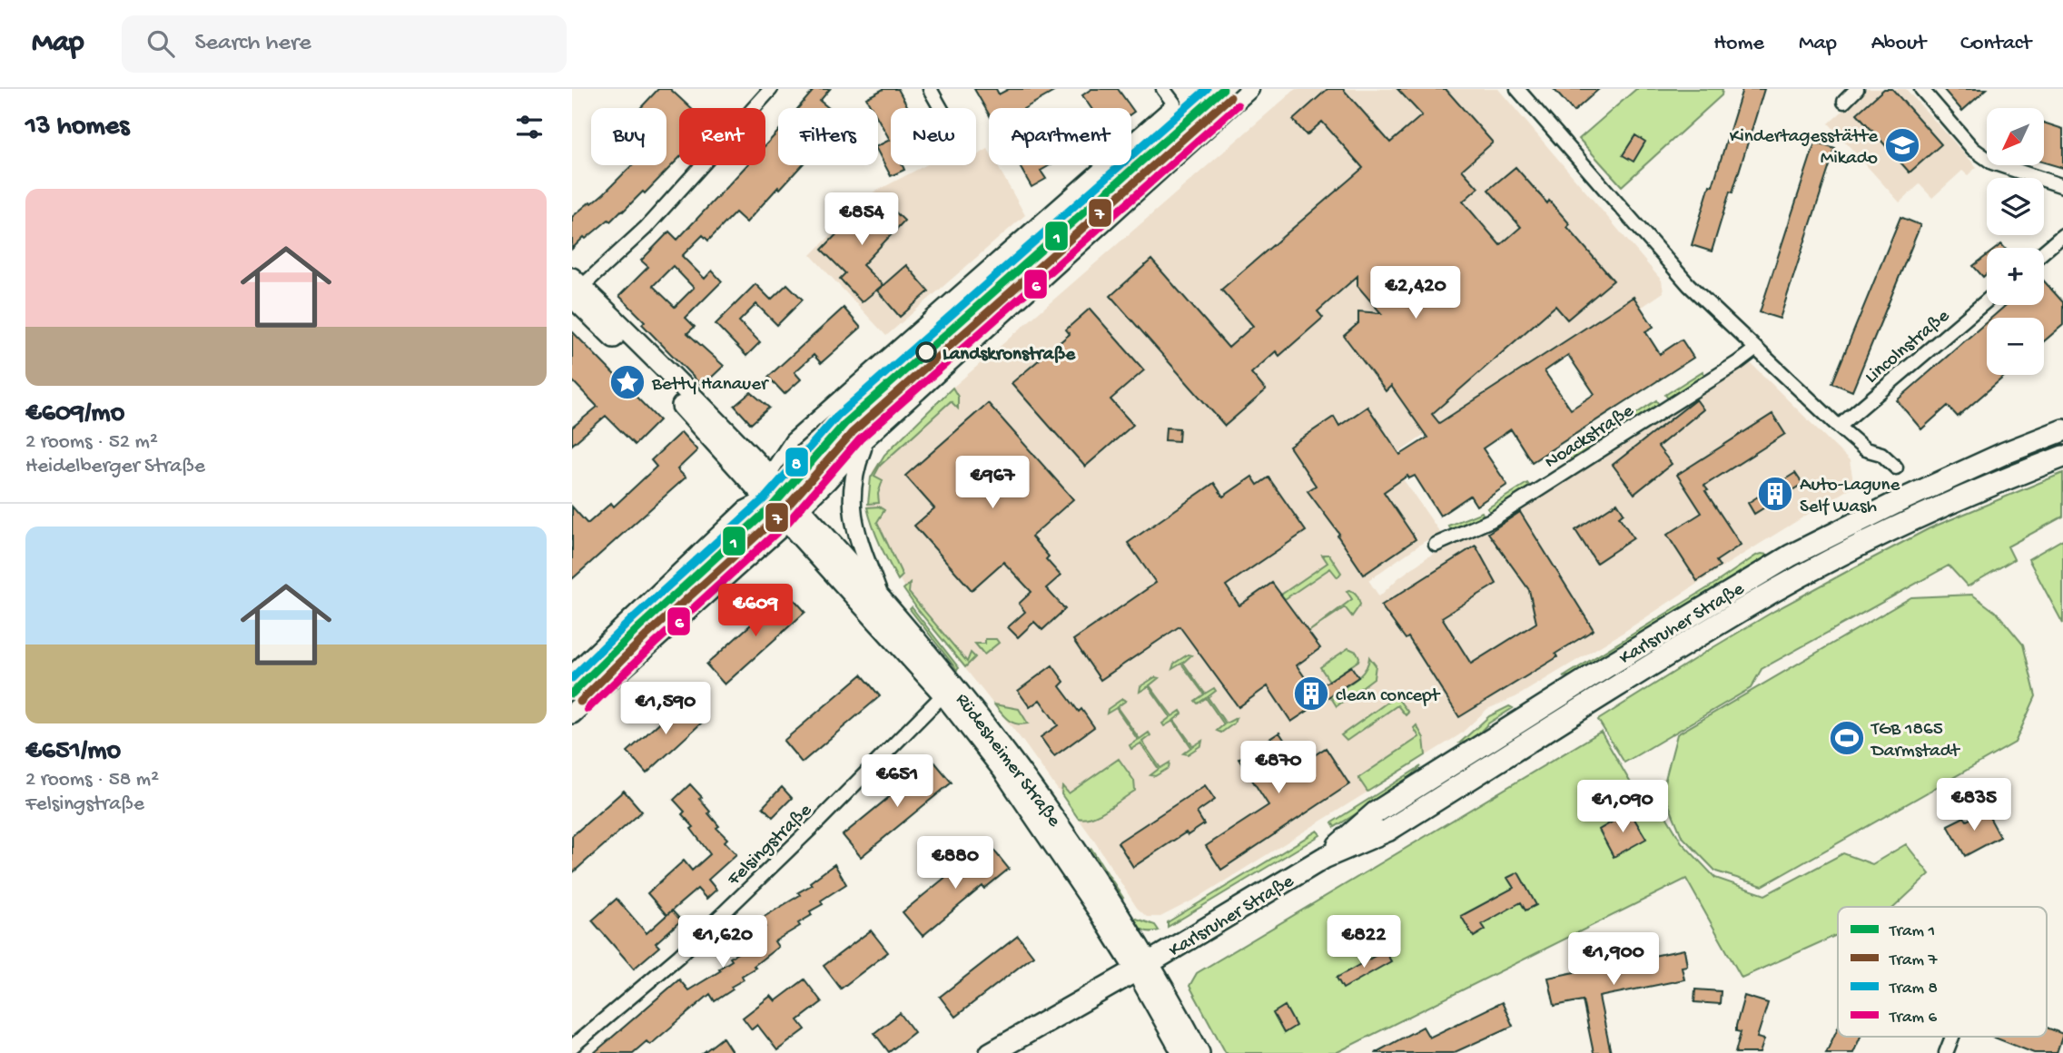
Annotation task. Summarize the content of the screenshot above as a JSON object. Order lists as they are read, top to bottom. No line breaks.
{"streets":{"main road":["Karlsruher Straße","Rüdesheimer Straße"],"street":["Lincolnstraße","Noackstraße","Felsingstraße"]},"crossings":[["Karlsruher Straße","Rüdesheimer Straße"],["Rüdesheimer Straße","Felsingstraße"]],"places":{"school or university":["Kindertagesstätte Mikado"],"other":["Landskronstraße"],"place":["Betty Hanauer"],"building":["Auto-Lagune Self Wash","clean concept"],"sports":["TGB 1865 Darmstadt"]},"lines":["tram line 1","tram line 8","tram line 7","tram line 6"],"legend":["Tram 1","Tram 7","Tram 8","Tram 6"],"north":"bottom left","page":{"header":"Map","search":"Search here","nav":["Home","Map","About","Contact"],"heading":"13 homes","map_buttons":["+","−"],"chip":["Buy","Rent","Filters","New","Apartment"],"list":[{"name":"€609/mo","note":"2 rooms · 52 m² · Heidelberger Straße"},{"name":"€651/mo","note":"2 rooms · 58 m² · Felsingstraße"}],"price":["€854","€2,420","€967","€609","€1,590","€870","€651","€835","€1,090","€880","€1,620","€822","€1,900"]}}
